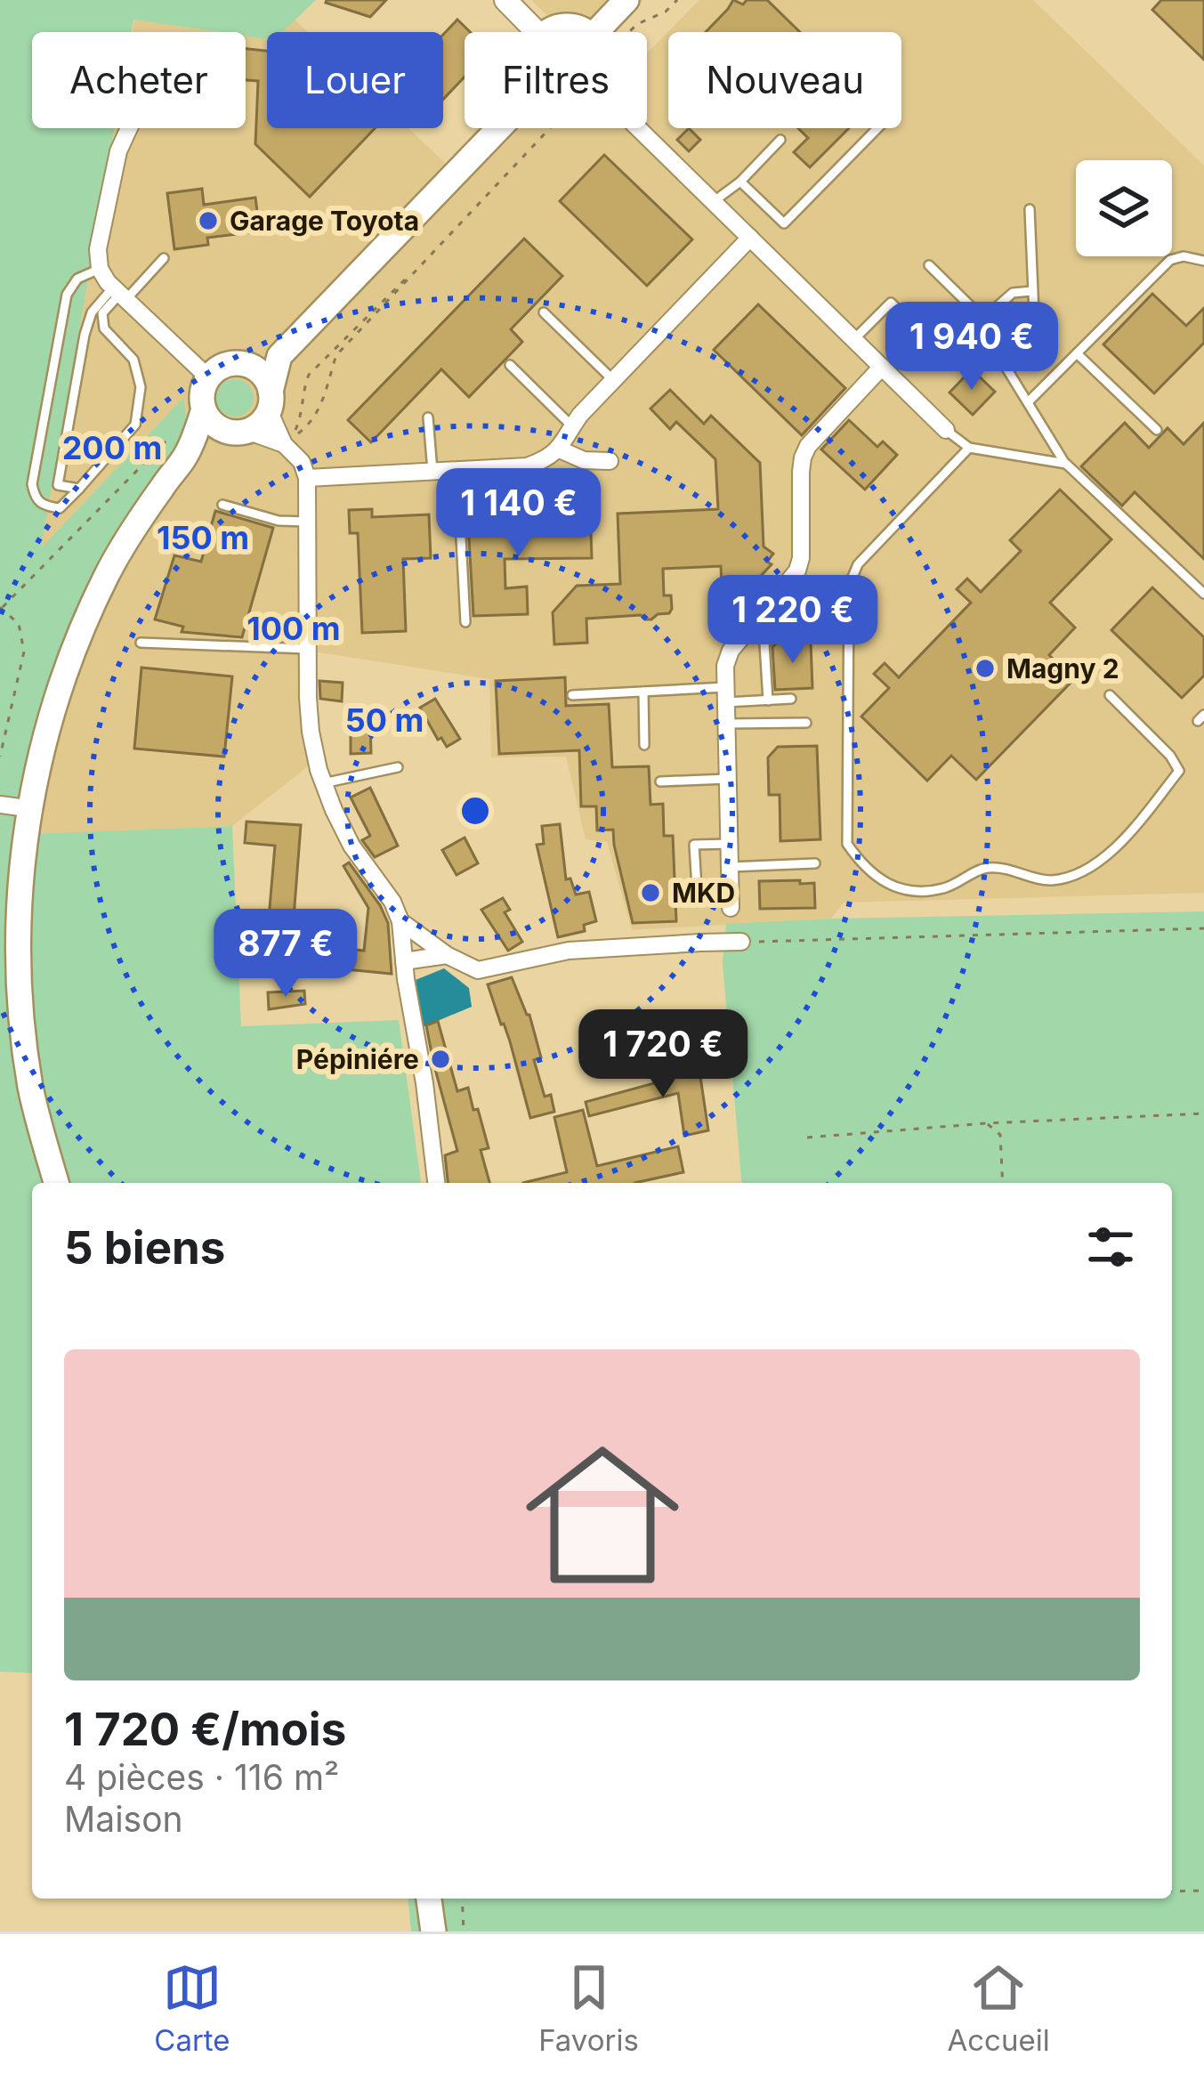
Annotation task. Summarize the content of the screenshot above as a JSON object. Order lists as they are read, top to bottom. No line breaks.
{"places":["Garage Toyota","Magny 2","MKD","Pépiniére"],"page":{"chip":["Acheter","Louer","Filtres","Nouveau"],"price":["1 940 €","1 140 €","1 220 €","877 €","1 720 €"],"heading":"5 biens","list":[{"name":"1 720 €/mois","note":"4 pièces · 116 m² · Maison"}],"tabs":["Carte","Favoris","Accueil"]},"rings":["200 m","150 m","100 m","50 m"]}
